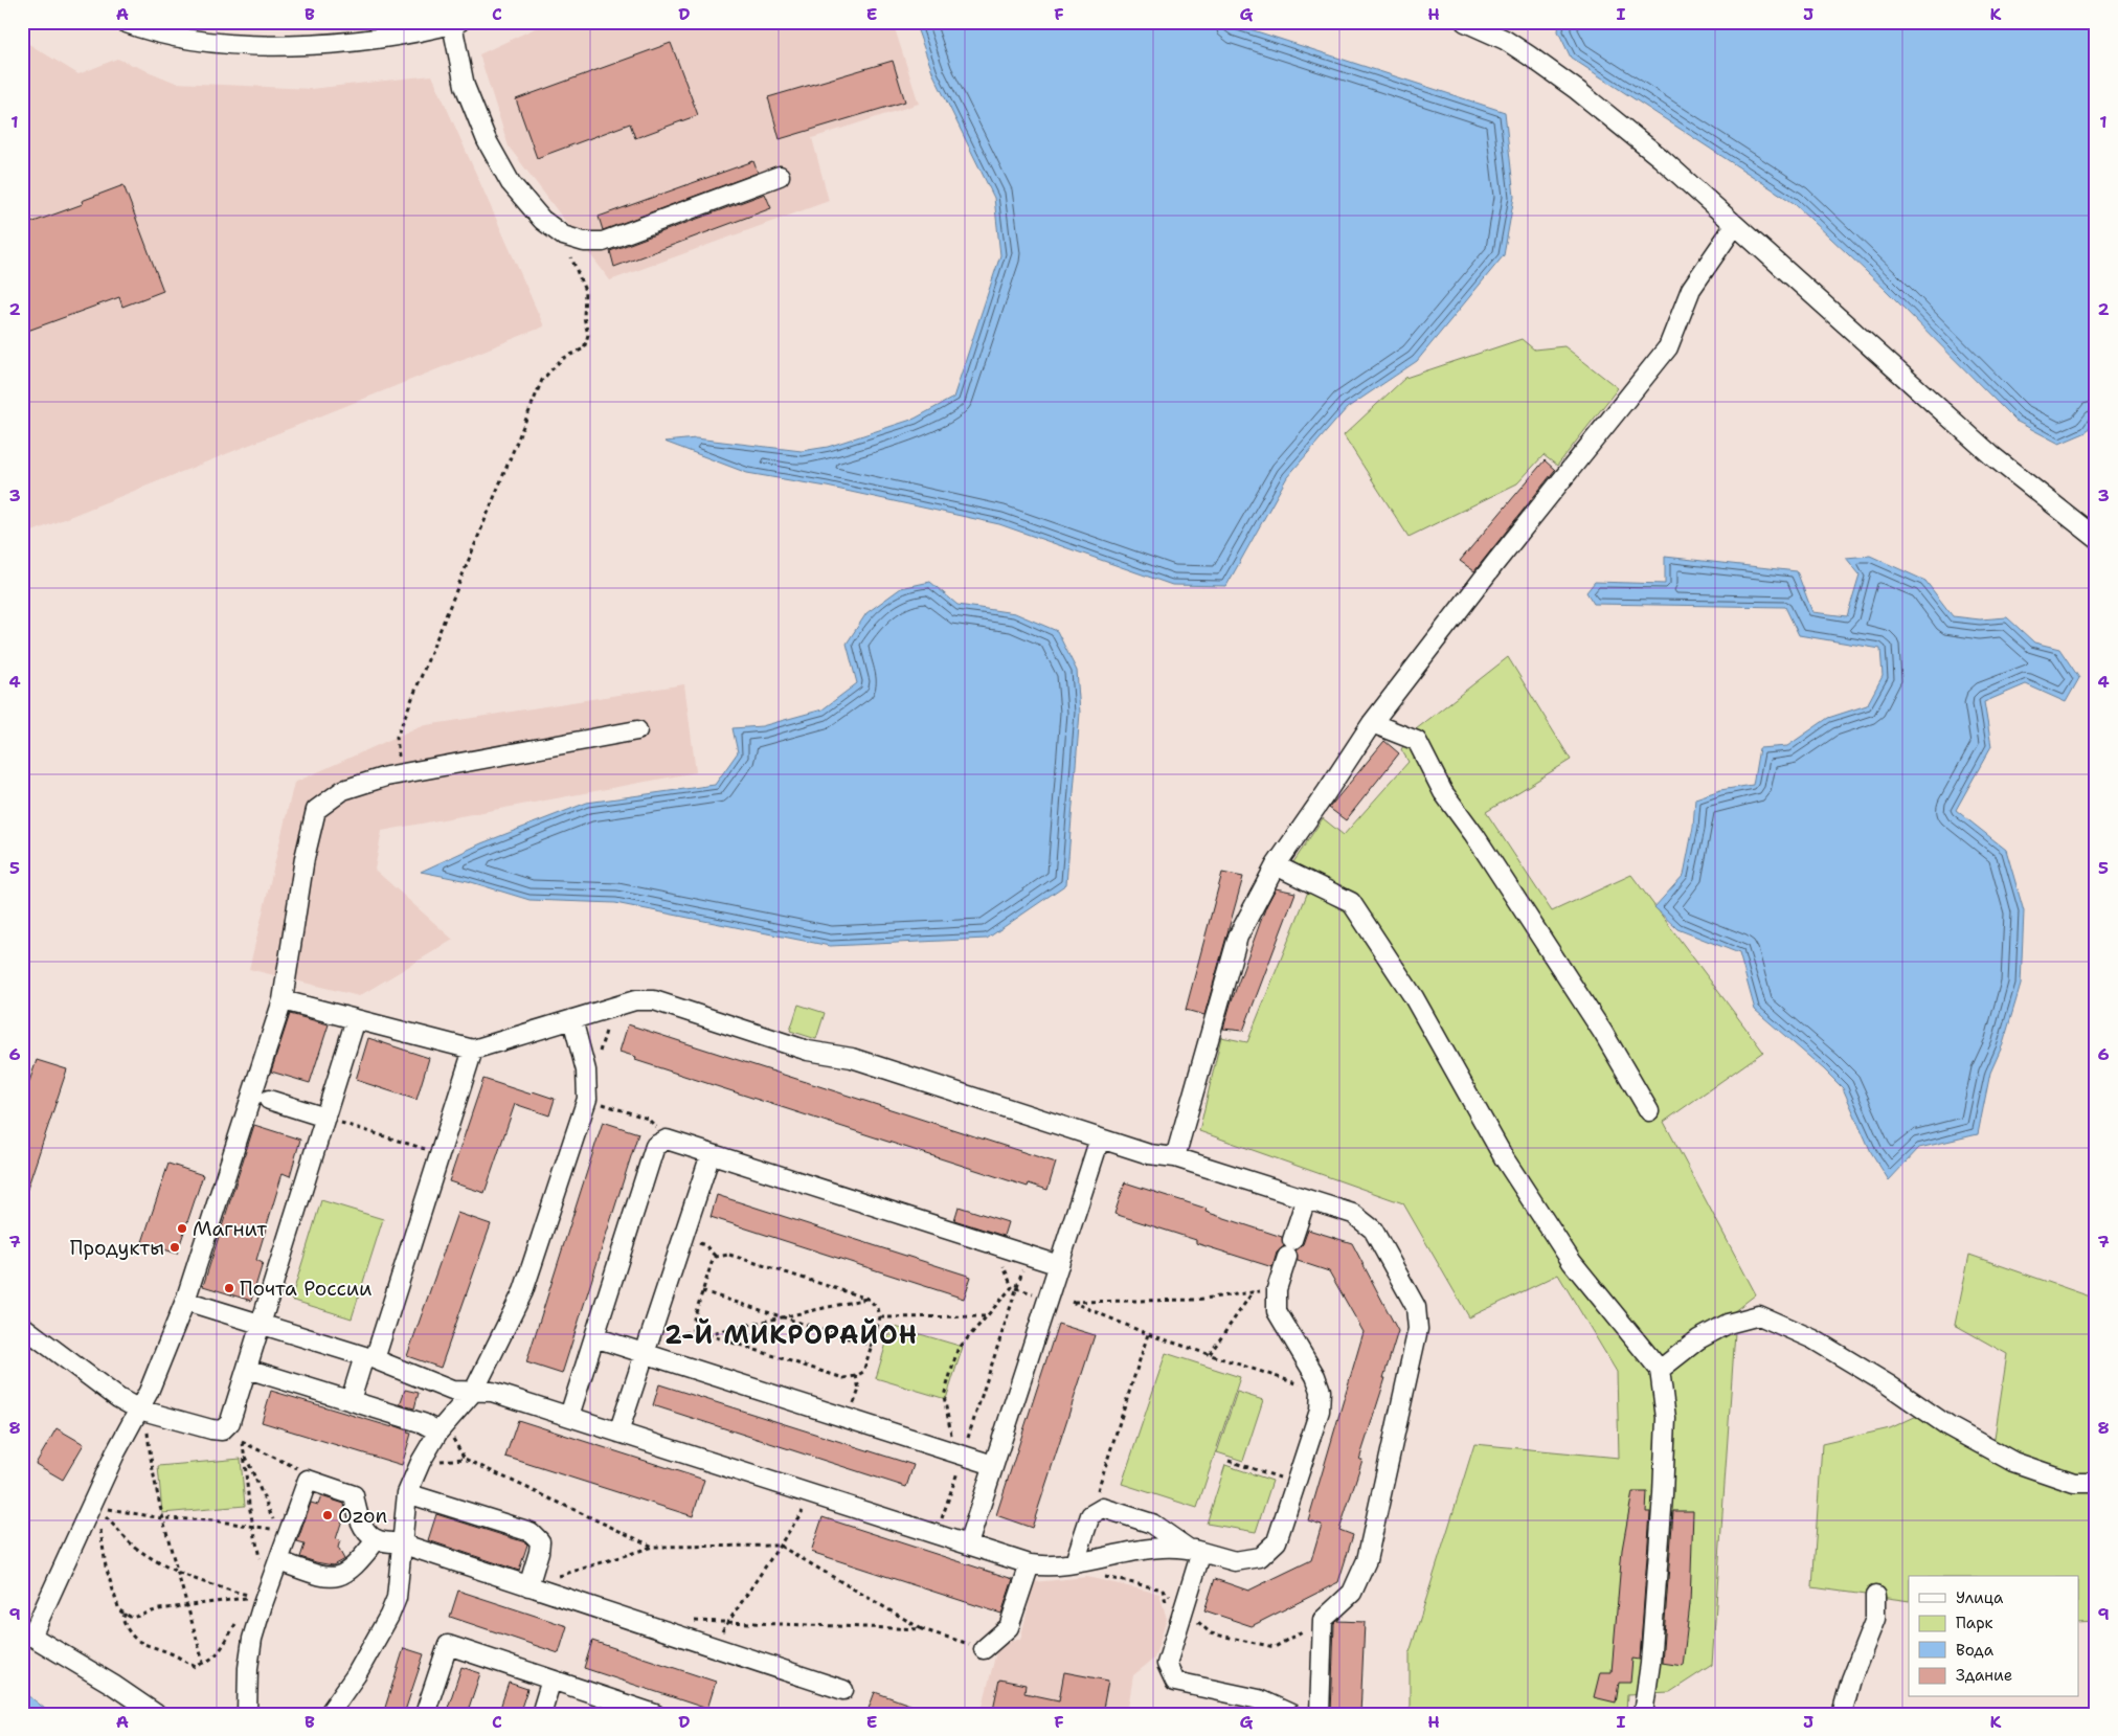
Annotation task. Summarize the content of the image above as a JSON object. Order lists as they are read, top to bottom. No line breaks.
{"districts":["2-Й МИКРОРАЙОН"],"places":["Магнит","Продукты","Почта России","Ozon"],"legend":["Улица","Парк","Вода","Здание"],"grid":{"columns":["A","B","C","D","E","F","G","H","I","J","K"],"rows":["1","2","3","4","5","6","7","8","9"]}}
